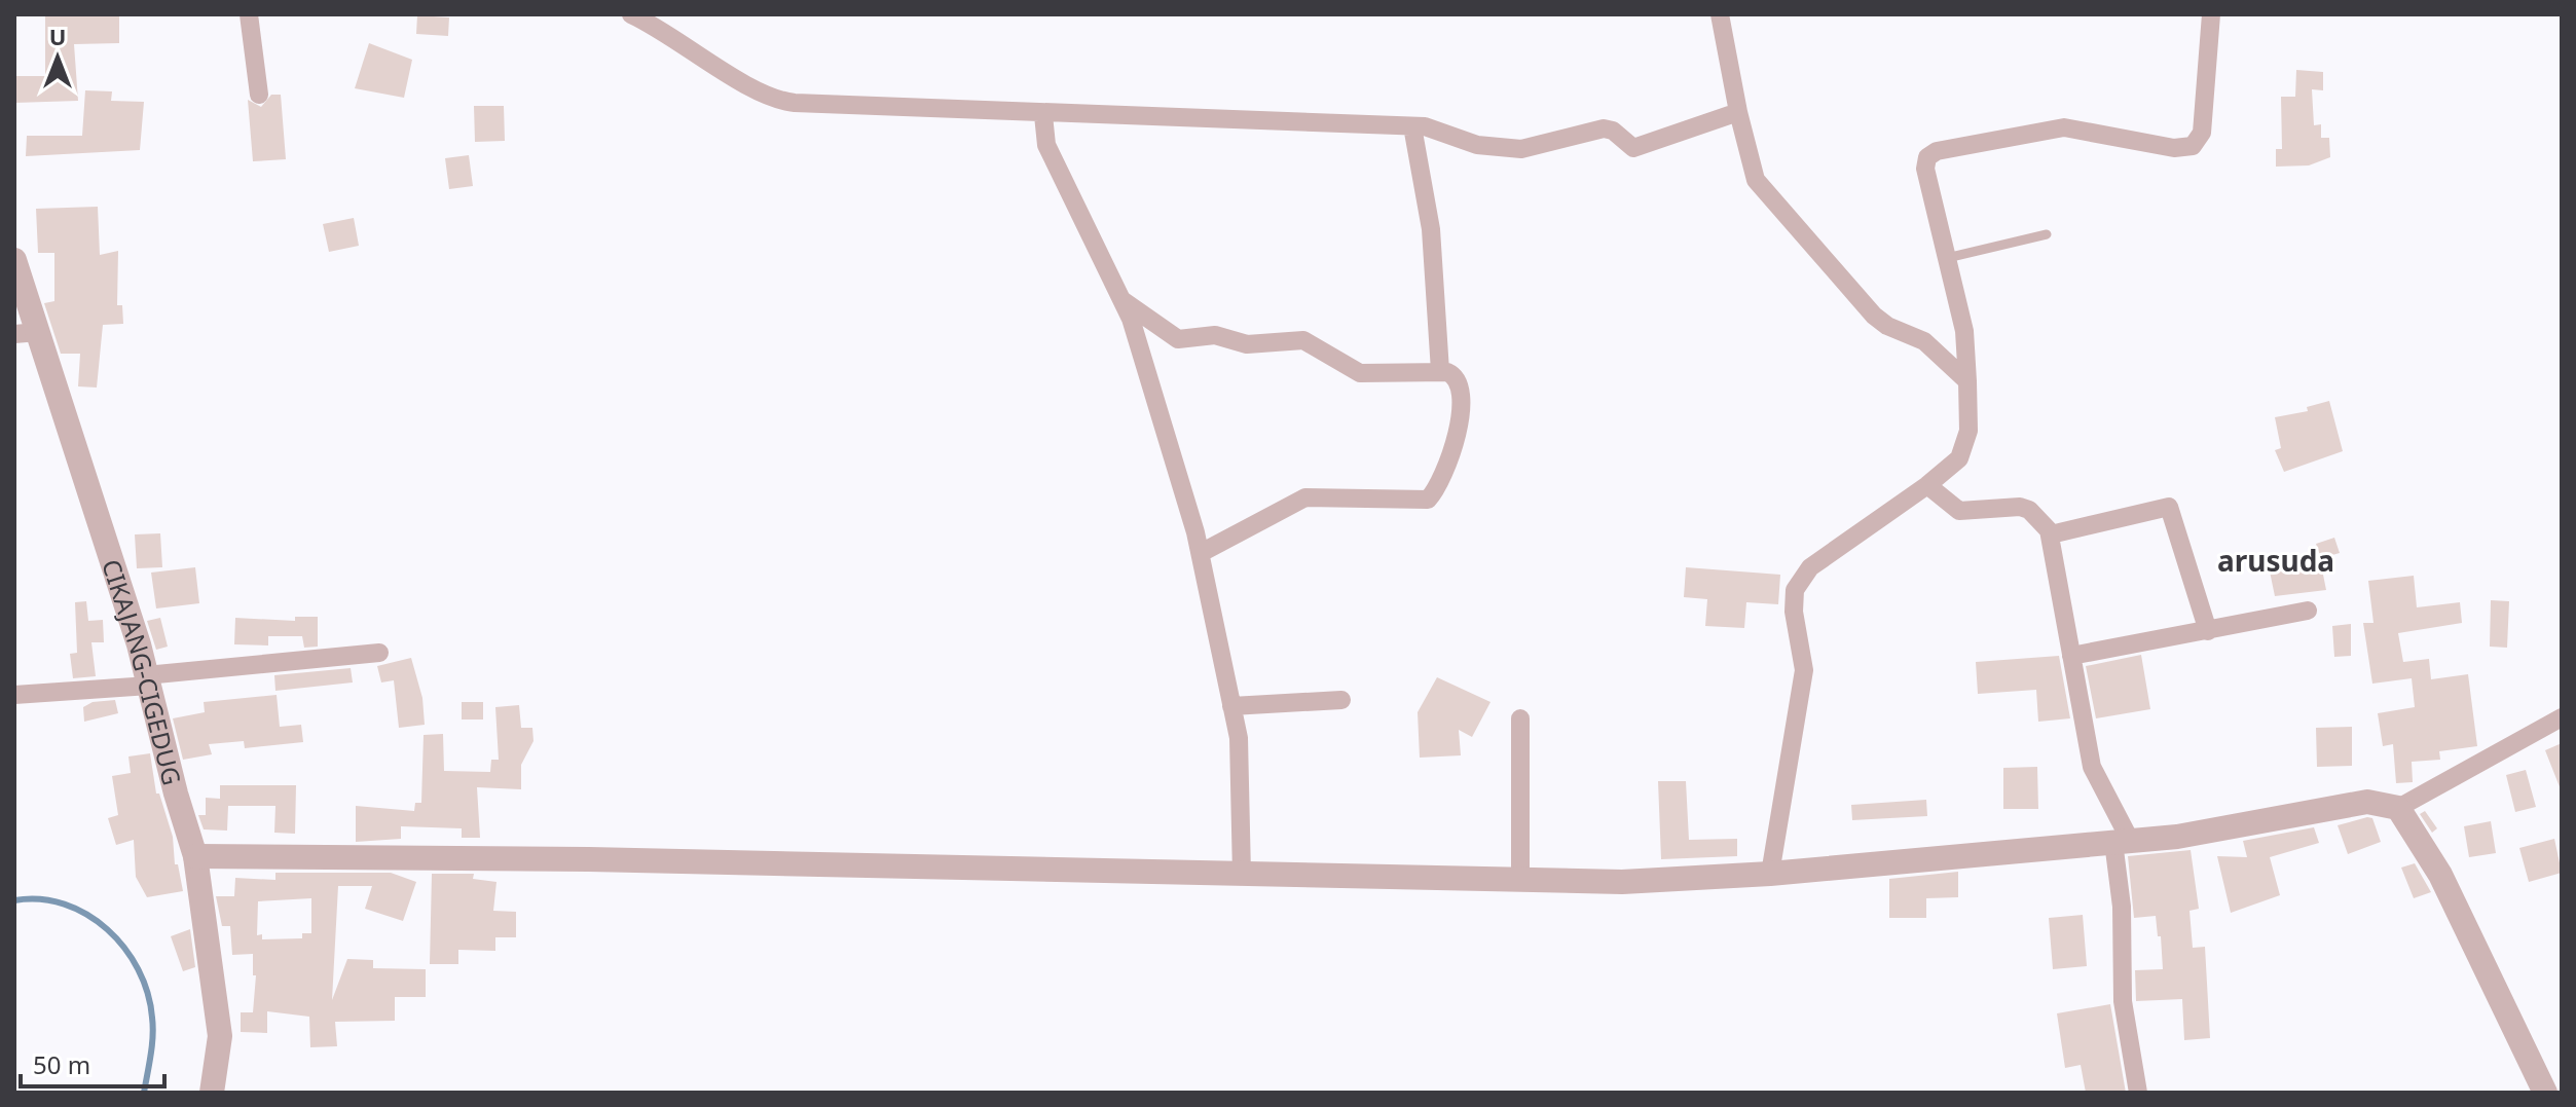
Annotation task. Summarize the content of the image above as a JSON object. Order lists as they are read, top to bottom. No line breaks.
{"streets":{"street":["CIKAJANG-CIGEDUG"]},"districts":["arusuda"],"scale_bar":"50 m","north":"top"}
